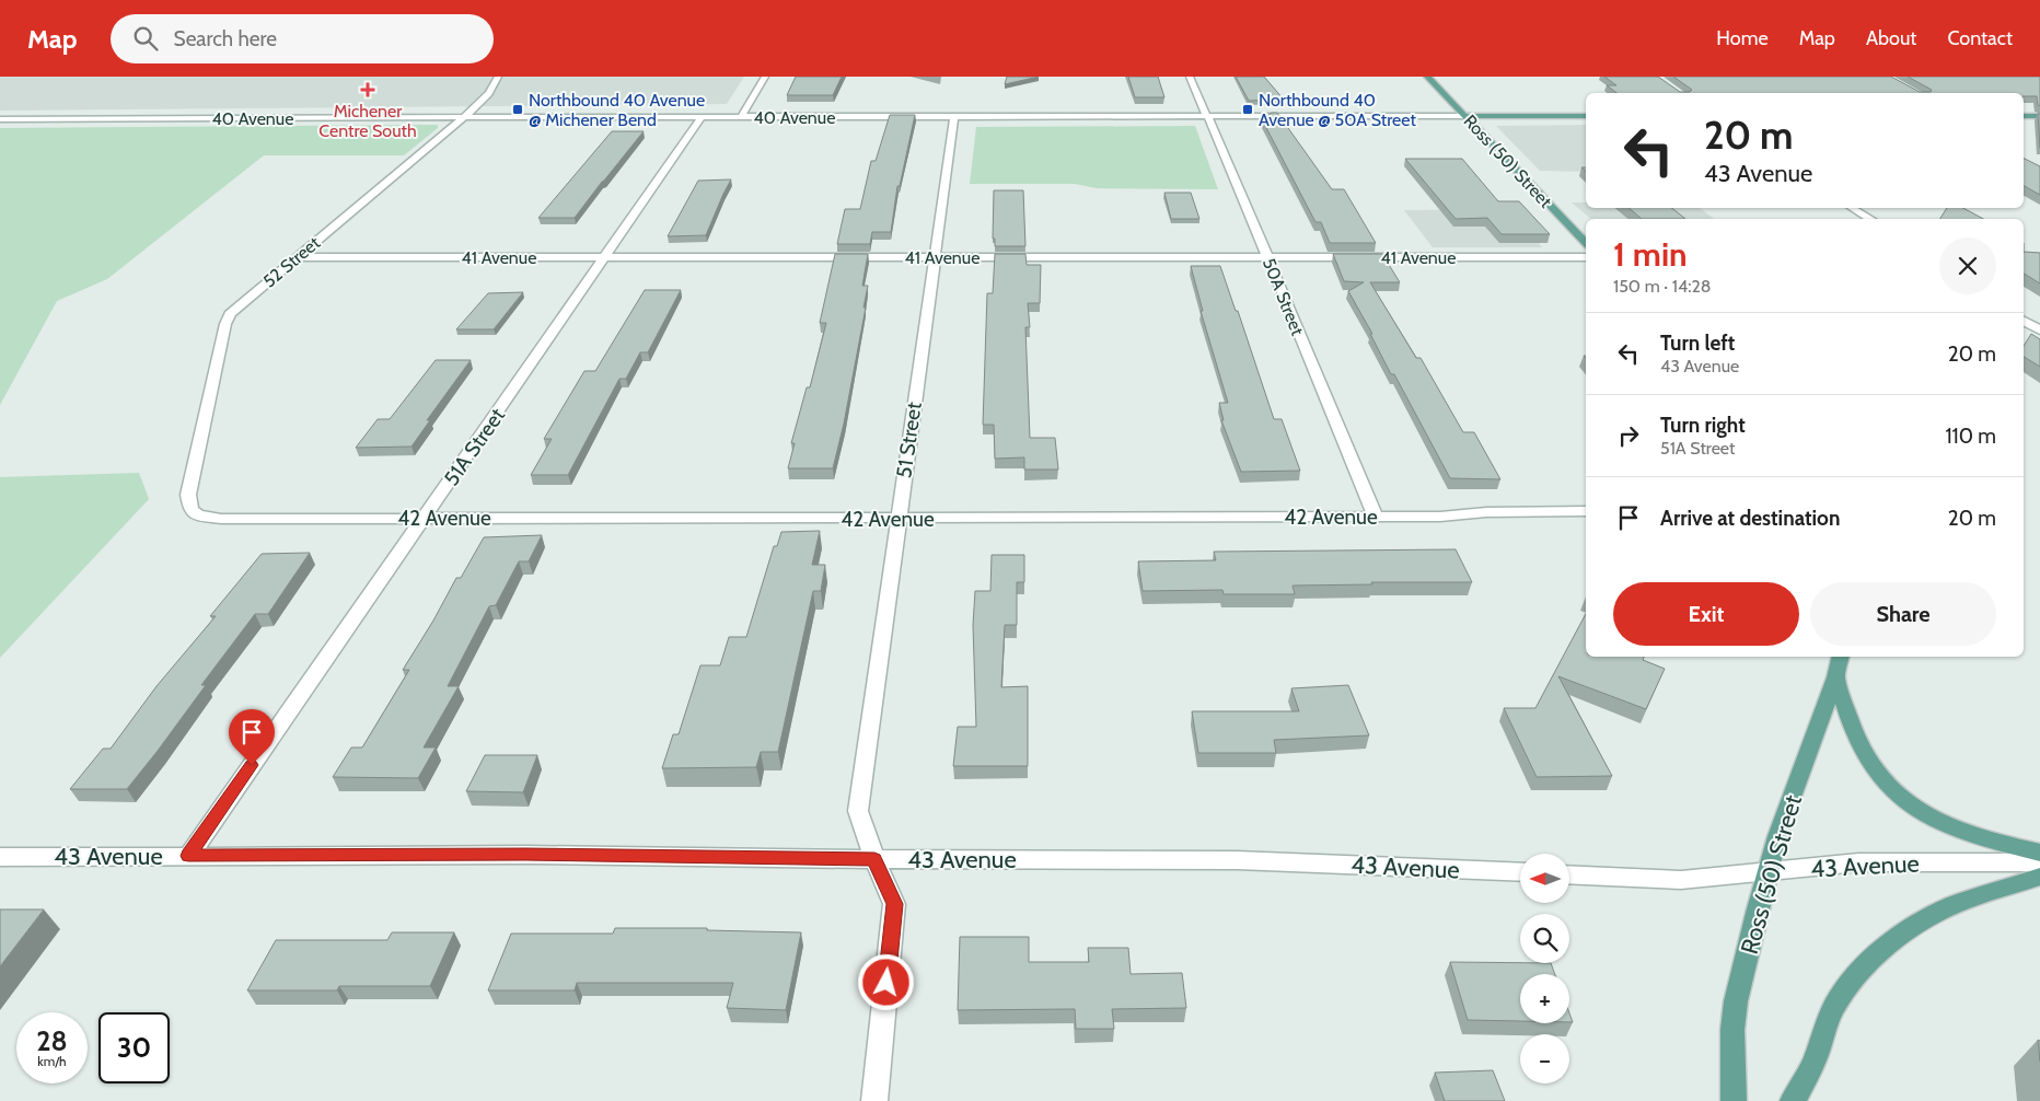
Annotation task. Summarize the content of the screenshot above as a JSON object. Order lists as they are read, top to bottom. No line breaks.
{"streets":{"main road":["40 Avenue","Ross (50) Street"],"street":["41 Avenue","52 Street","50A Street","51 Street","51A Street","42 Avenue","43 Avenue"]},"crossings":[["40 Avenue","Ross (50) Street"],["40 Avenue","52 Street"],["40 Avenue","50A Street"],["40 Avenue","51 Street"],["40 Avenue","51A Street"],["Ross (50) Street","43 Avenue"],["41 Avenue","52 Street"],["41 Avenue","50A Street"],["41 Avenue","51 Street"],["41 Avenue","51A Street"],["52 Street","42 Avenue"],["50A Street","42 Avenue"],["51 Street","42 Avenue"],["51 Street","43 Avenue"],["51A Street","42 Avenue"],["51A Street","43 Avenue"]],"places":{"health":["Michener Centre South"],"transit":["Northbound 40 Avenue @ Michener Bend","Northbound 40 Avenue @ 50A Street"]},"north":"left","page":{"header":"Map","search":"Search here","nav":["Home","Map","About","Contact"],"turn":["20 m","43 Avenue"],"heading":["1 min","150 m · 14:28"],"list":[{"name":"Turn left","note":"43 Avenue","value":"20 m"},{"name":"Turn right","note":"51A Street","value":"110 m"},{"name":"Arrive at destination","value":"20 m"}],"buttons":["Exit","Share"],"map_buttons":["+","−"],"speed":"28 km/h","limit":"30"}}
